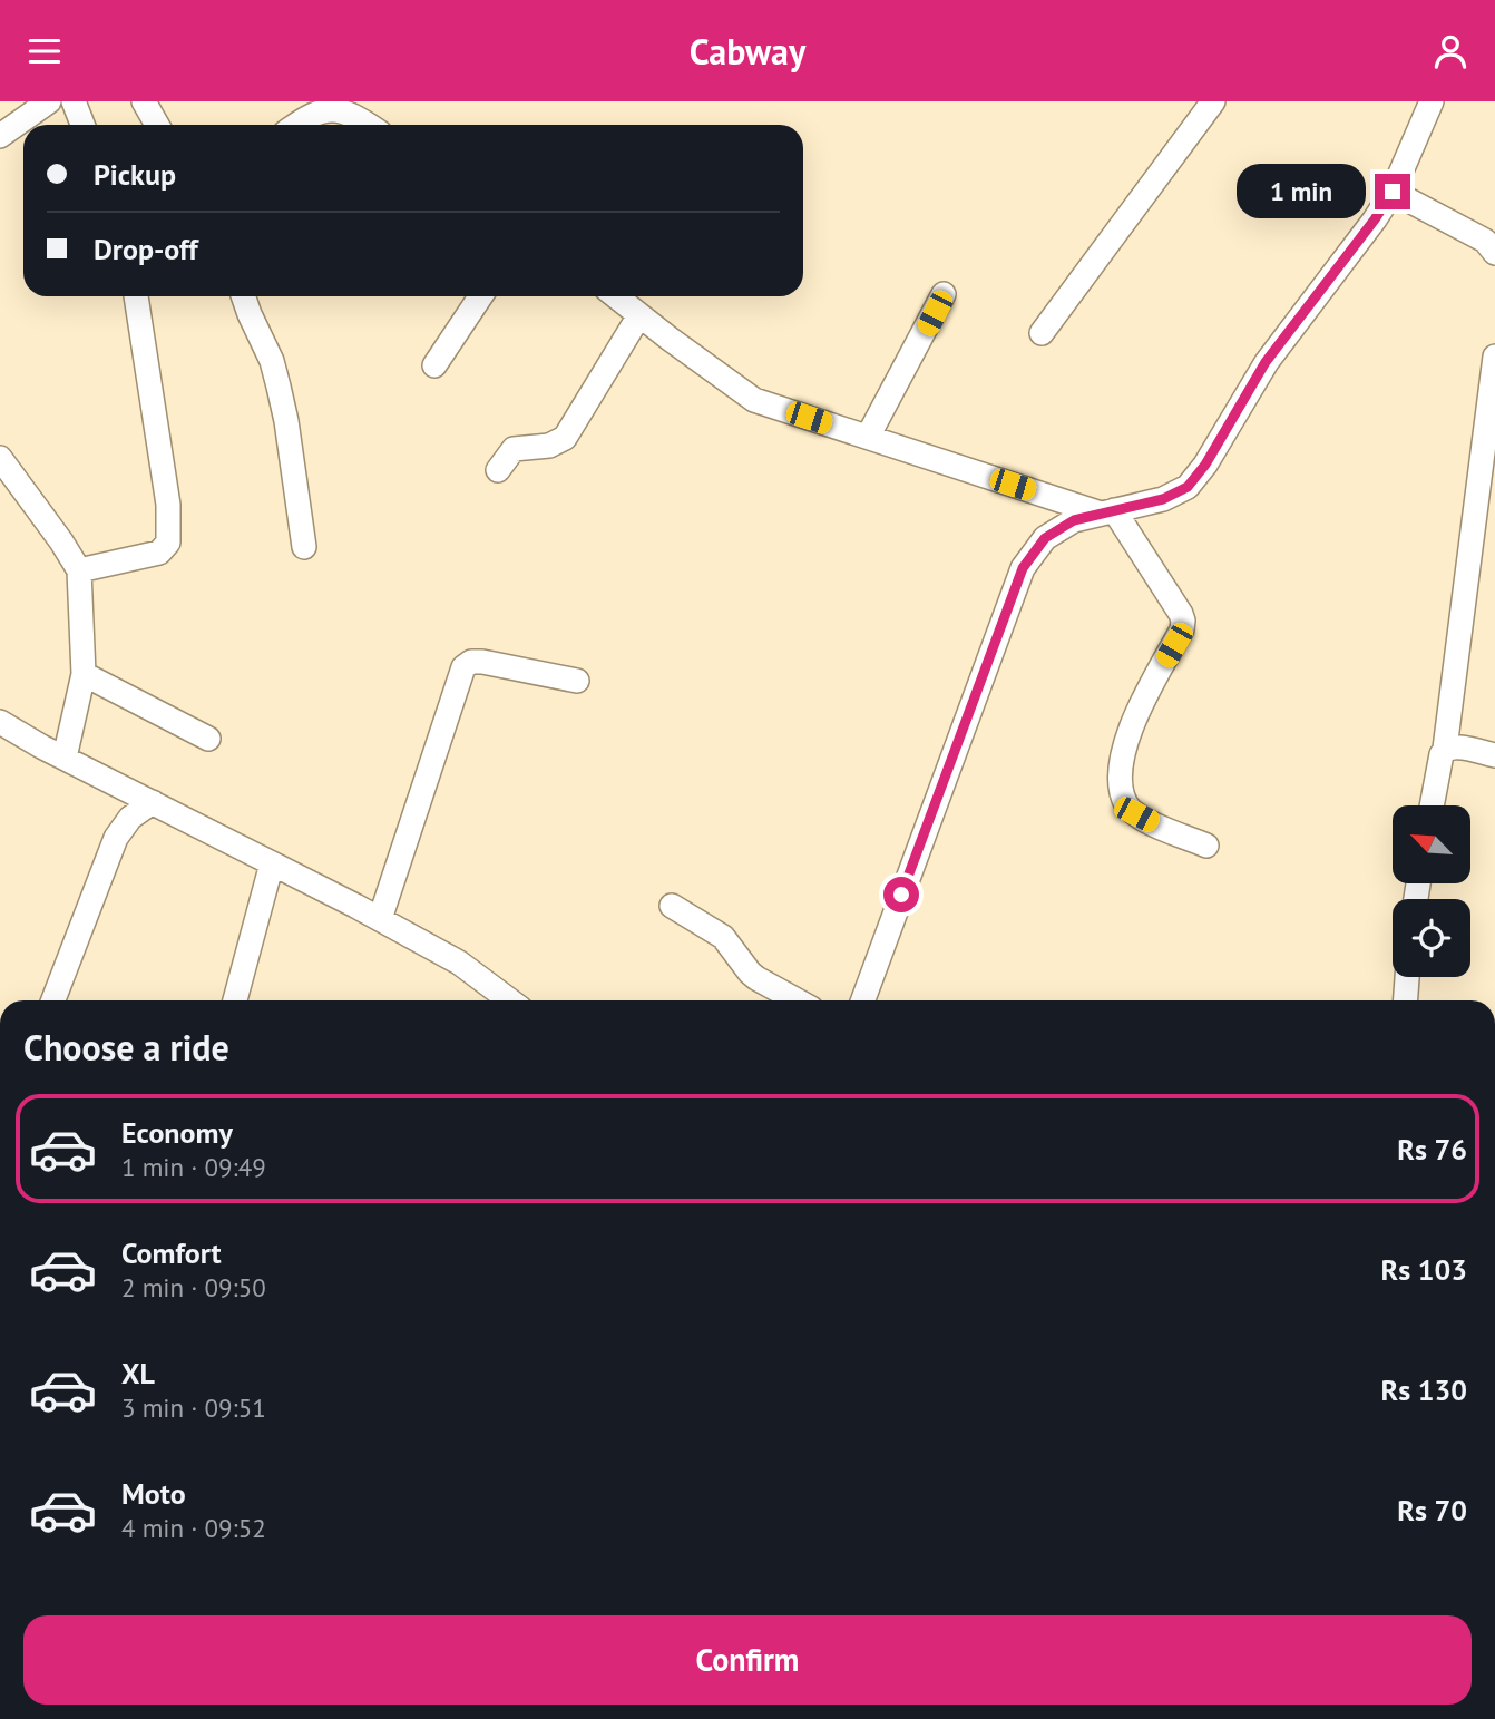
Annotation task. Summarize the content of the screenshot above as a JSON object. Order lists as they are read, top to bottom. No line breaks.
{"north":"top left","page":{"header":"Cabway","banner":["Pickup","Drop-off"],"bubble":"1 min","heading":"Choose a ride","list":[{"name":"Economy","note":"1 min · 09:49","value":"Rs 76"},{"name":"Comfort","note":"2 min · 09:50","value":"Rs 103"},{"name":"XL","note":"3 min · 09:51","value":"Rs 130"},{"name":"Moto","note":"4 min · 09:52","value":"Rs 70"}],"buttons":"Confirm"}}
